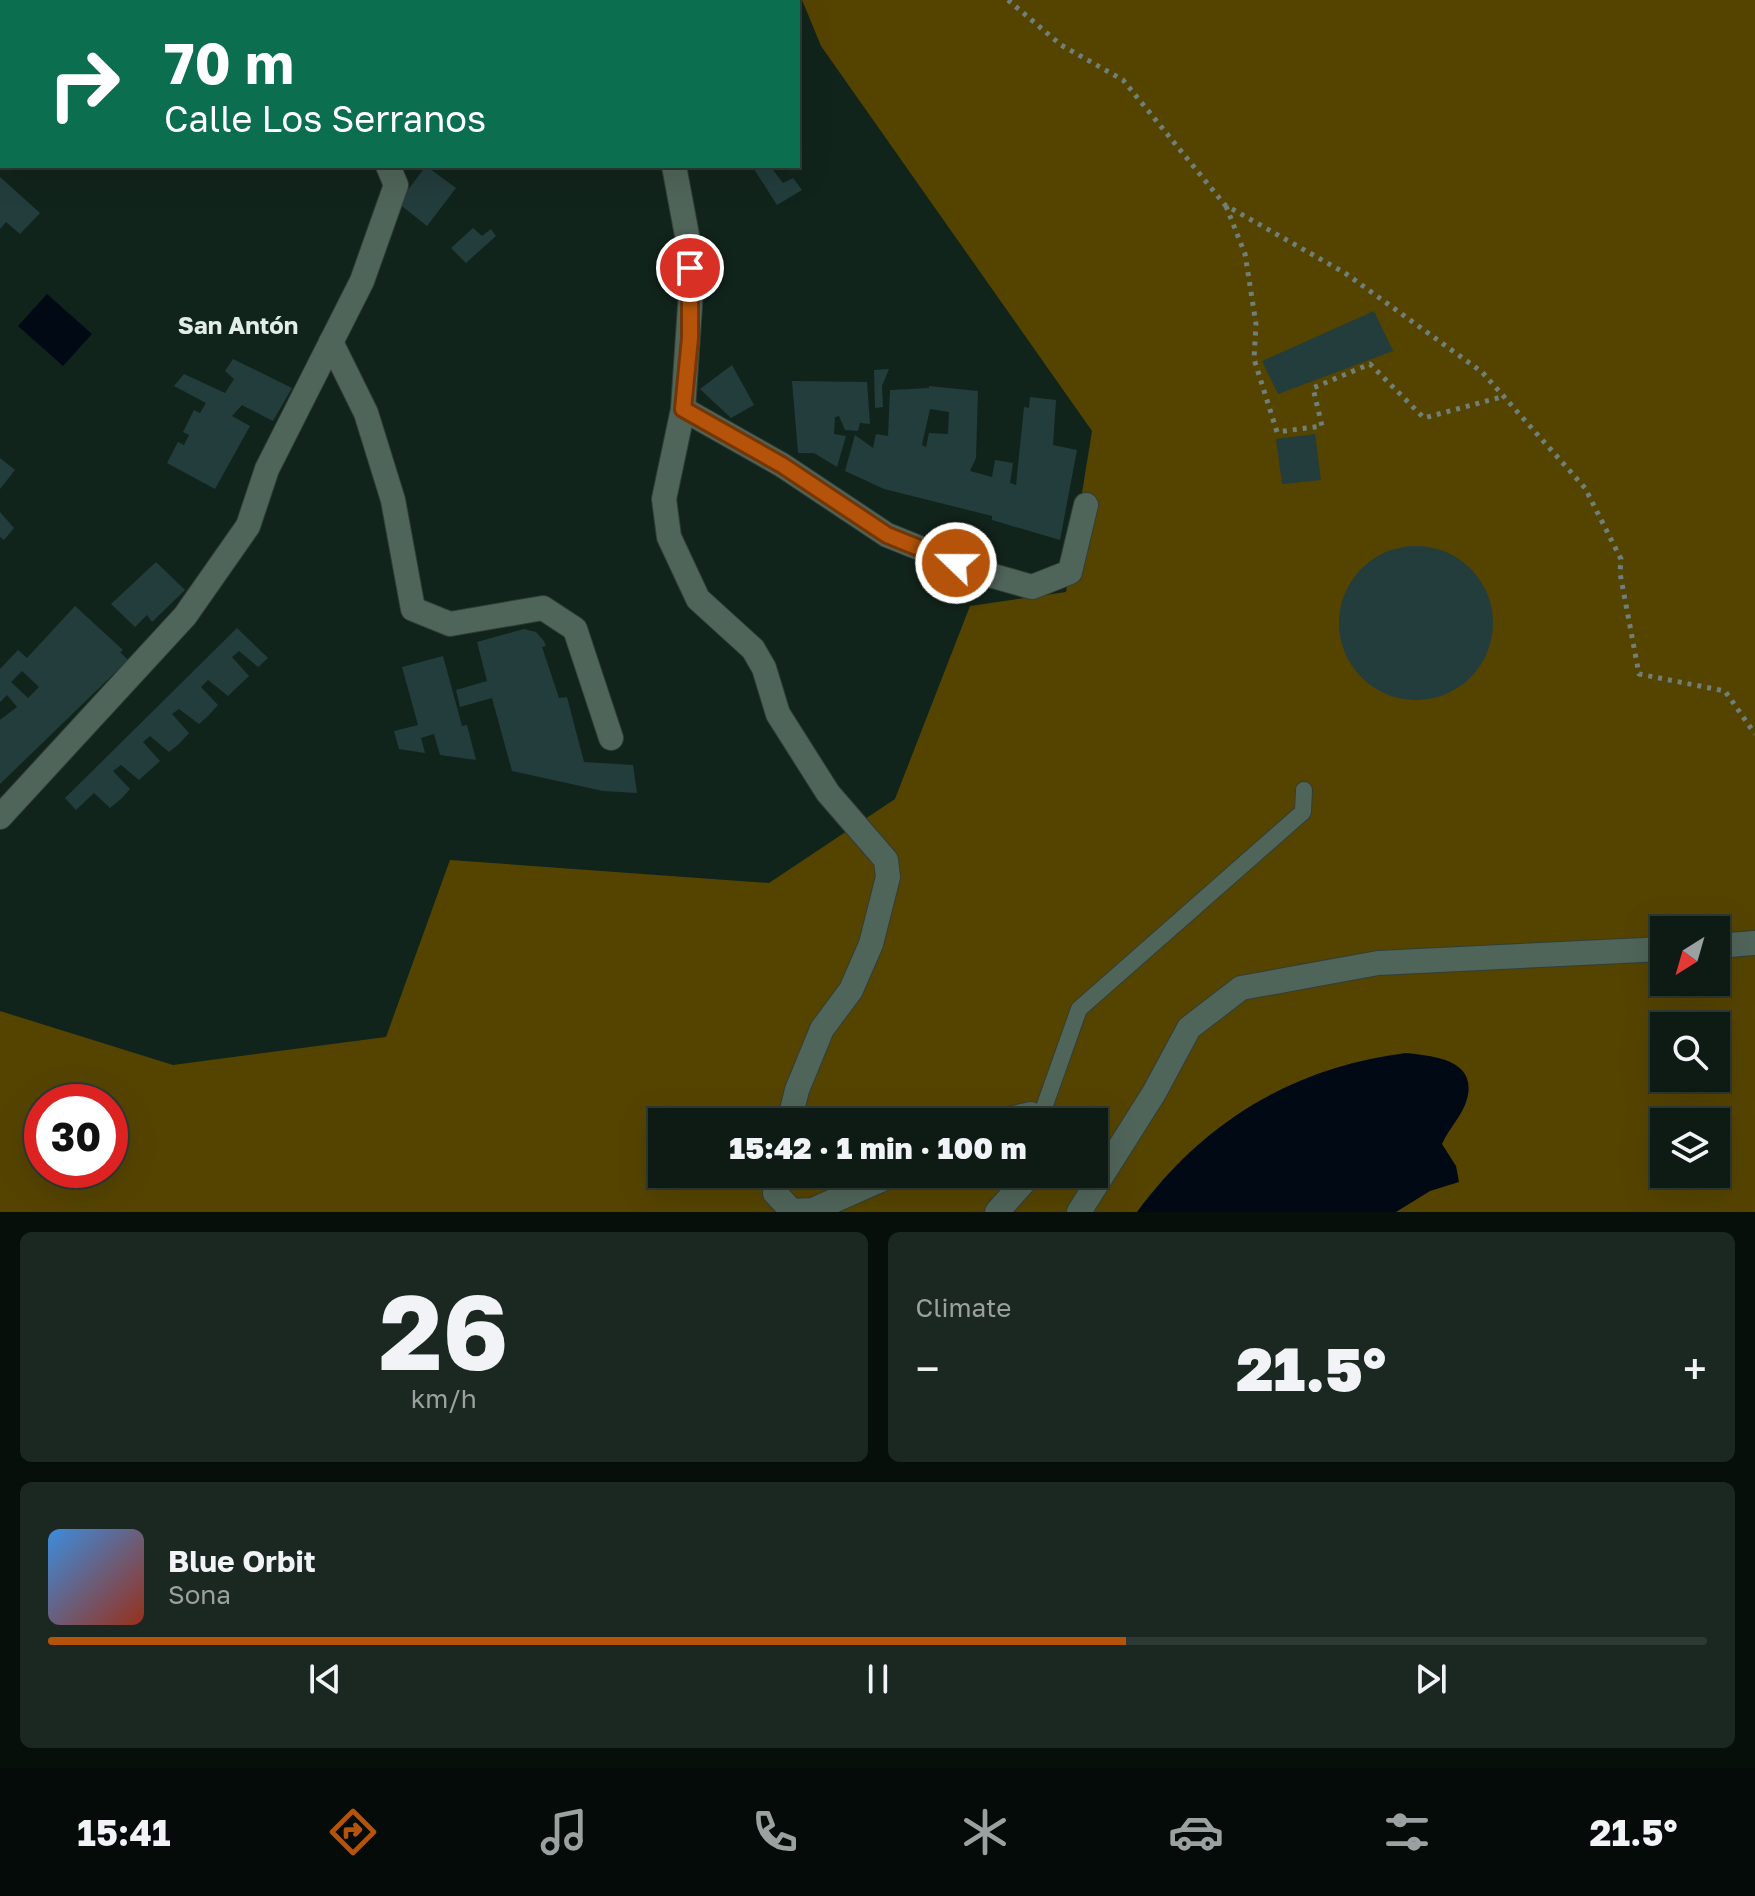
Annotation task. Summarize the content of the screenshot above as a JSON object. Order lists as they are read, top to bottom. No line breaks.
{"districts":["San Antón"],"north":"bottom left","page":{"turn":["70 m","Calle Los Serranos"],"limit":"30","trip":"15:42 · 1 min · 100 m","tile":[["26","km/h"],"Climate"],"heat":["−","21.5°","+"],"song":["Blue Orbit","Sona"],"tabs":["15:41","21.5°"]}}
